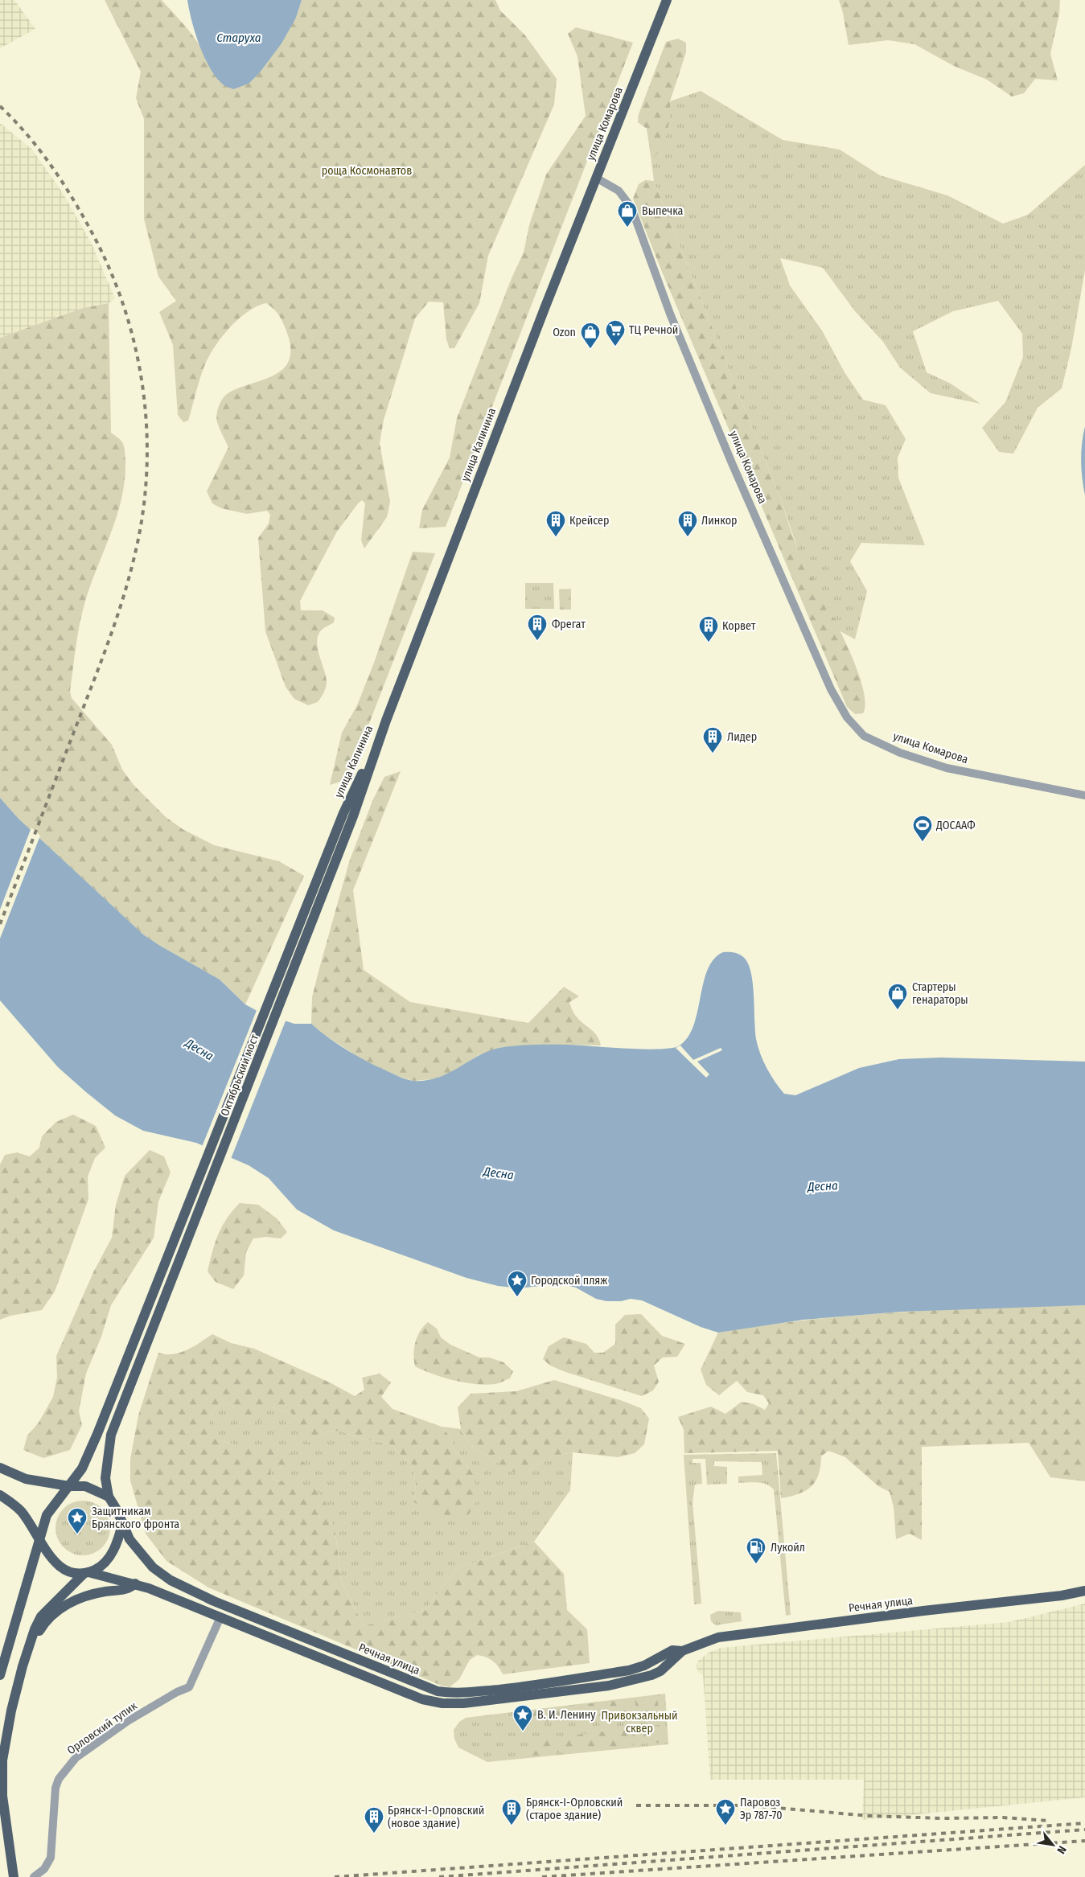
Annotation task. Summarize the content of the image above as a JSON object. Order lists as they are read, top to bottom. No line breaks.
{"streets":{"main road":["улица Комарова","улица Калинина","Октябрьский мост","Речная улица"],"street":["Орловский тупик"]},"crossings":[["улица Комарова","улица Калинина"],["улица Калинина","Октябрьский мост"],["Октябрьский мост","Речная улица"],["Речная улица","Орловский тупик"]],"water":["Старуха","Десна"],"parks":["роща Космонавтов","Привокзальный сквер"],"places":{"shop":["Выпечка","Ozon","Стартеры генараторы"],"supermarket":["ТЦ Речной"],"building":["Крейсер","Линкор","Фрегат","Корвет","Лидер","Брянск-I-Орловский (старое здание)","Брянск-I-Орловский (новое здание)"],"sports":["ДОСААФ"],"place":["Городской пляж","Защитникам Брянского фронта","В. И. Ленину","Паровоз Эр 787-70"],"fuel station":["Лукойл"]},"north":"bottom right"}
